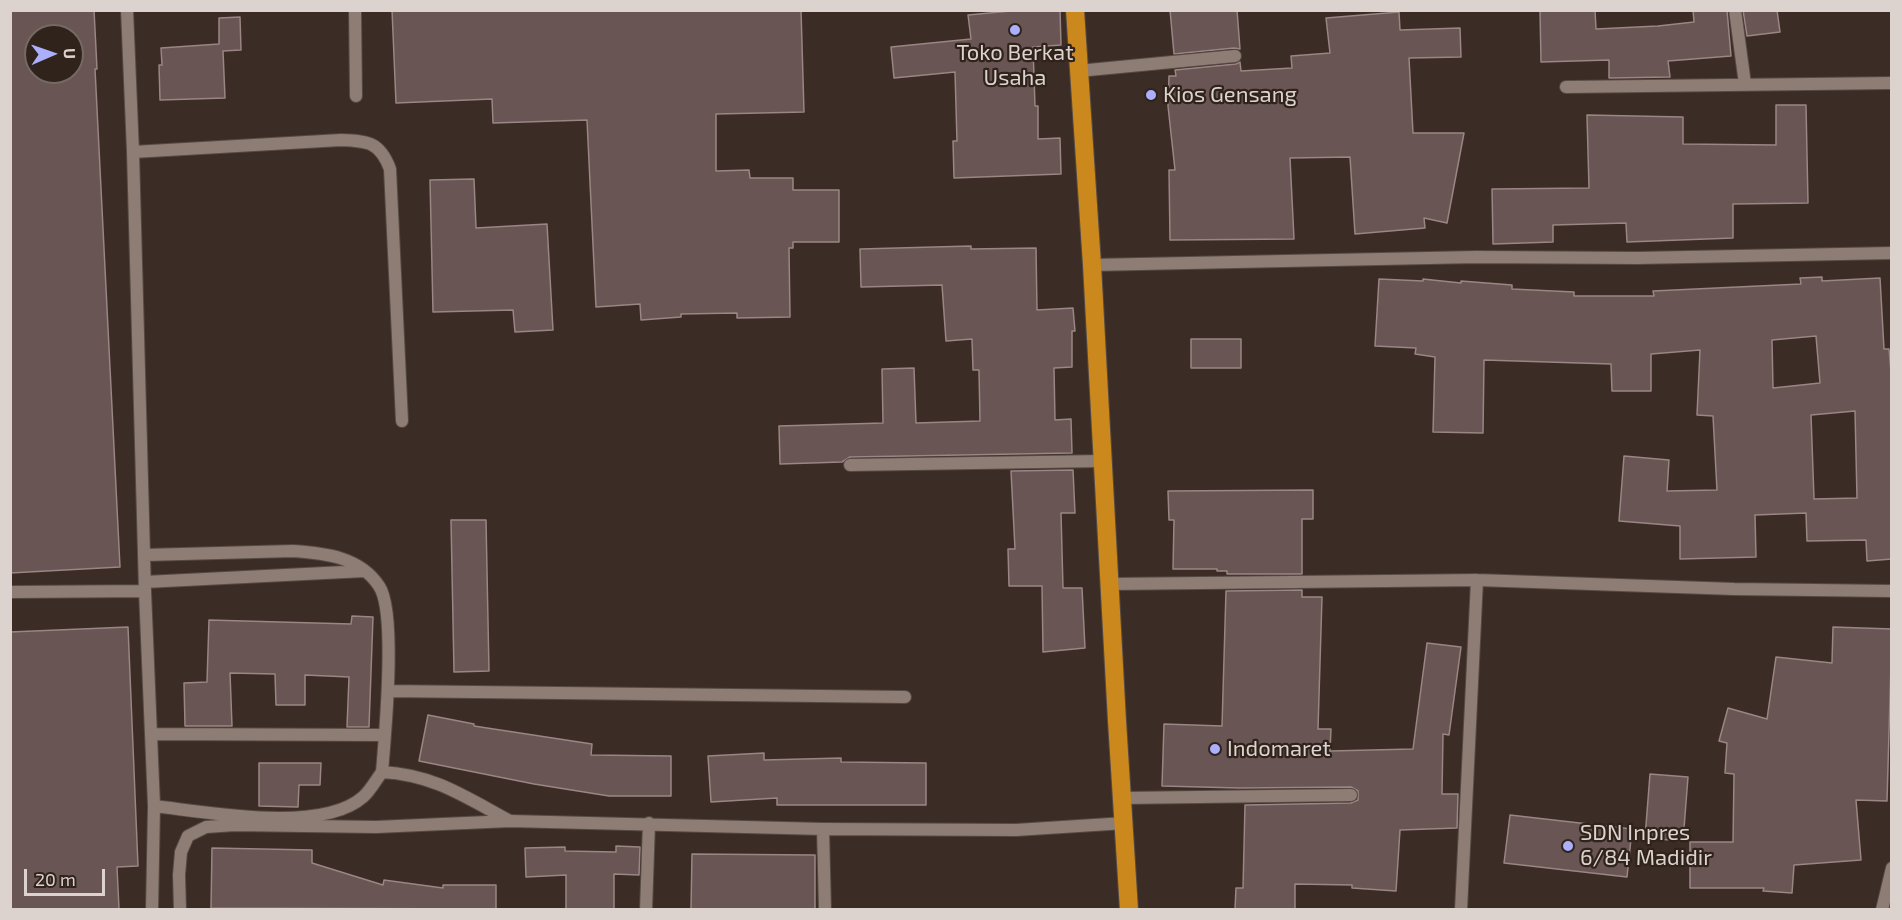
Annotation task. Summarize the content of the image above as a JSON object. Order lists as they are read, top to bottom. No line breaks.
{"places":["Toko Berkat Usaha","Kios Gensang","Indomaret","SDN Inpres 6/84 Madidir"],"scale_bar":"20 m","north":"right"}
